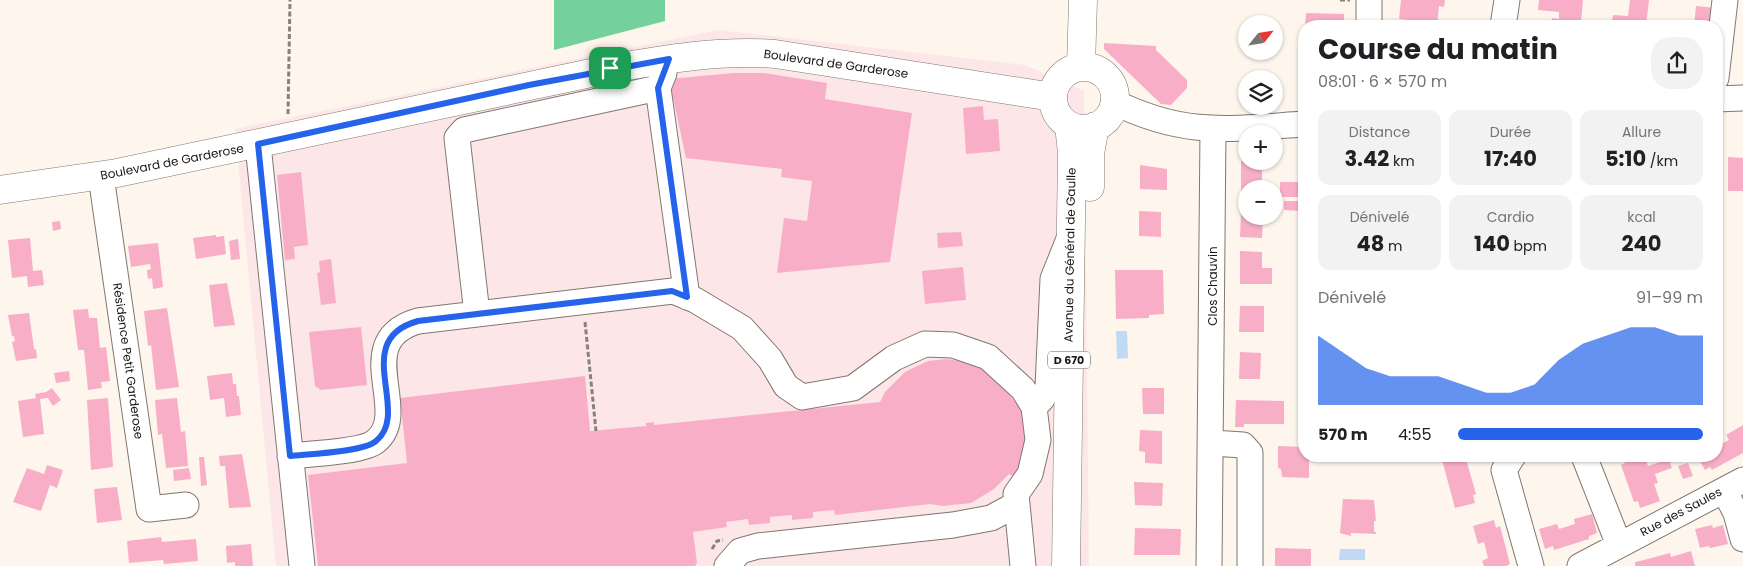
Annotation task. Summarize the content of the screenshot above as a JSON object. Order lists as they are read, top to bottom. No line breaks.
{"streets":{"main road":["Boulevard de Garderose","Avenue du Général de Gaulle","D 670"],"street":["Clos Chauvin","Résidence Petit Garderose","Rue des Saules"]},"crossings":[["Boulevard de Garderose","Avenue du Général de Gaulle"],["Boulevard de Garderose","Résidence Petit Garderose"]],"north":"top right","page":{"map_buttons":["+","−"],"heading":["Course du matin","08:01 · 6 × 570 m"],"stats":[["Distance","3.42 km"],["Durée","17:40"],["Allure","5:10 /km"],["Dénivelé","48 m"],["Cardio","140 bpm"],["kcal","240"]],"chart":["Dénivelé","91–99 m"],"list":[{"name":"570 m","note":"4:55"}]}}
